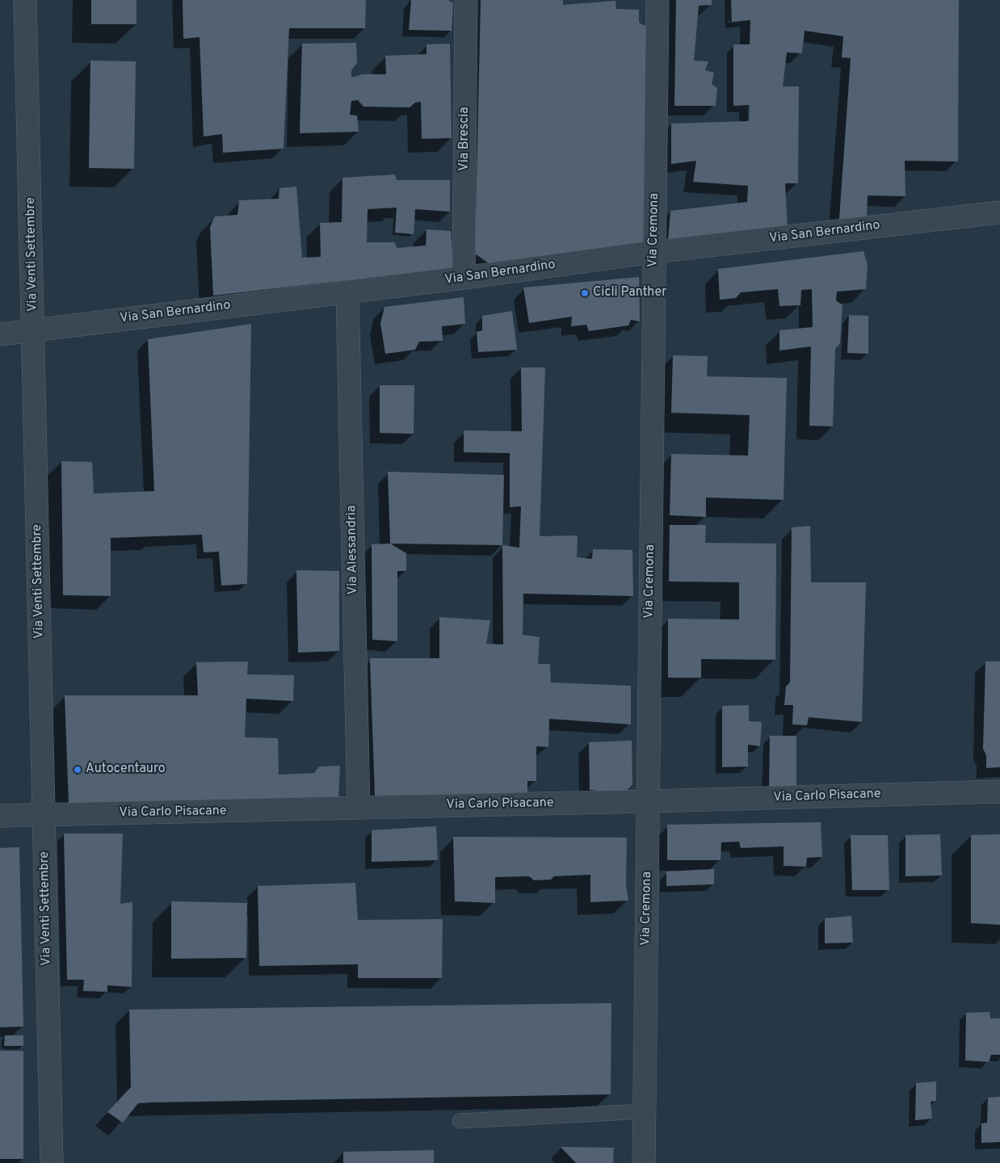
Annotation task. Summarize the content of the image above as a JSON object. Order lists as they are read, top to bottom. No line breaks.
{"streets":{"street":["Via Brescia","Via Cremona","Via San Bernardino","Via Venti Settembre","Via Alessandria","Via Carlo Pisacane"]},"crossings":[["Via Brescia","Via San Bernardino"],["Via Cremona","Via San Bernardino"],["Via Cremona","Via Carlo Pisacane"],["Via San Bernardino","Via Venti Settembre"],["Via San Bernardino","Via Alessandria"],["Via Venti Settembre","Via Carlo Pisacane"],["Via Alessandria","Via Carlo Pisacane"]],"places":["Cicli Panther","Autocentauro"]}
